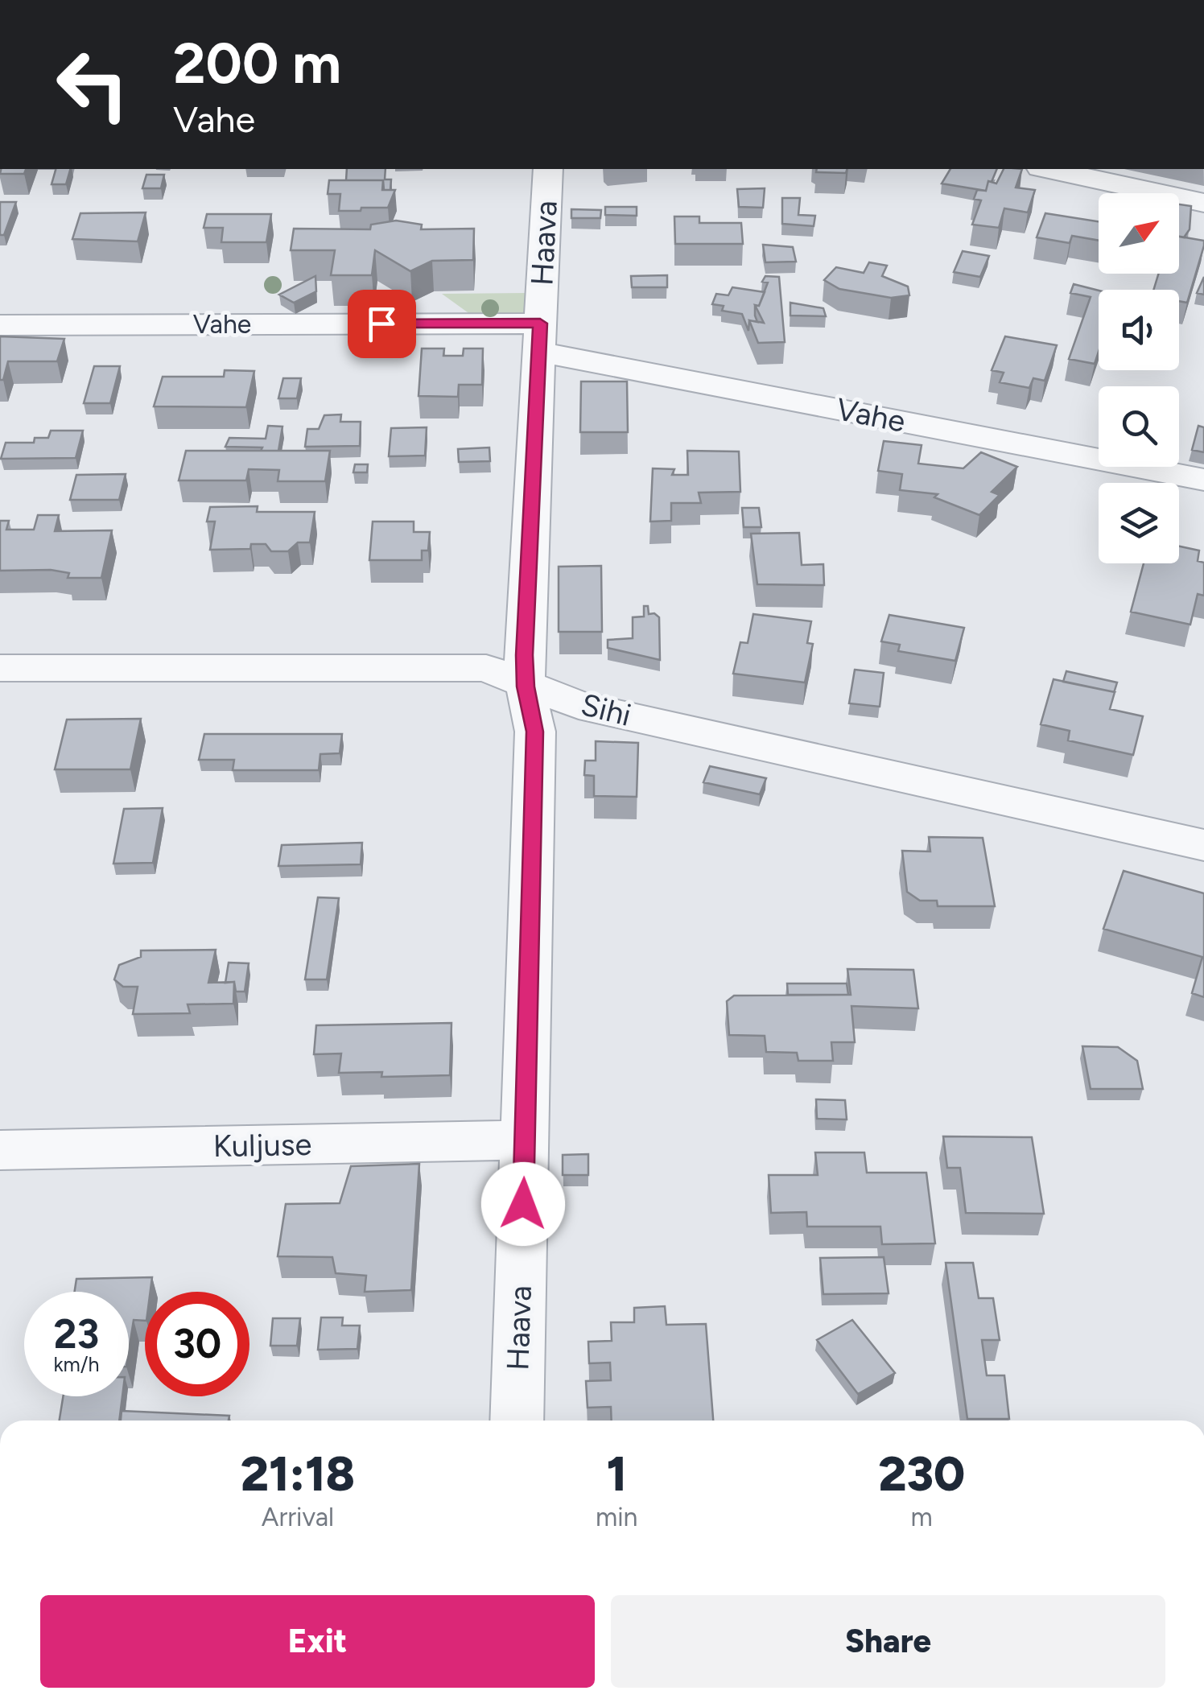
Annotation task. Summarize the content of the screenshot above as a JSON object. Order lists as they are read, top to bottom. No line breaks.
{"streets":{"street":["Haava","Vahe","Sihi","Kuljuse"]},"crossings":[["Haava","Vahe"],["Haava","Sihi"],["Haava","Kuljuse"]],"north":"top right","page":{"turn":["200 m","Vahe"],"speed":"23 km/h","limit":"30","eta":["21:18","Arrival","1","min","230","m"],"buttons":["Exit","Share"]}}
